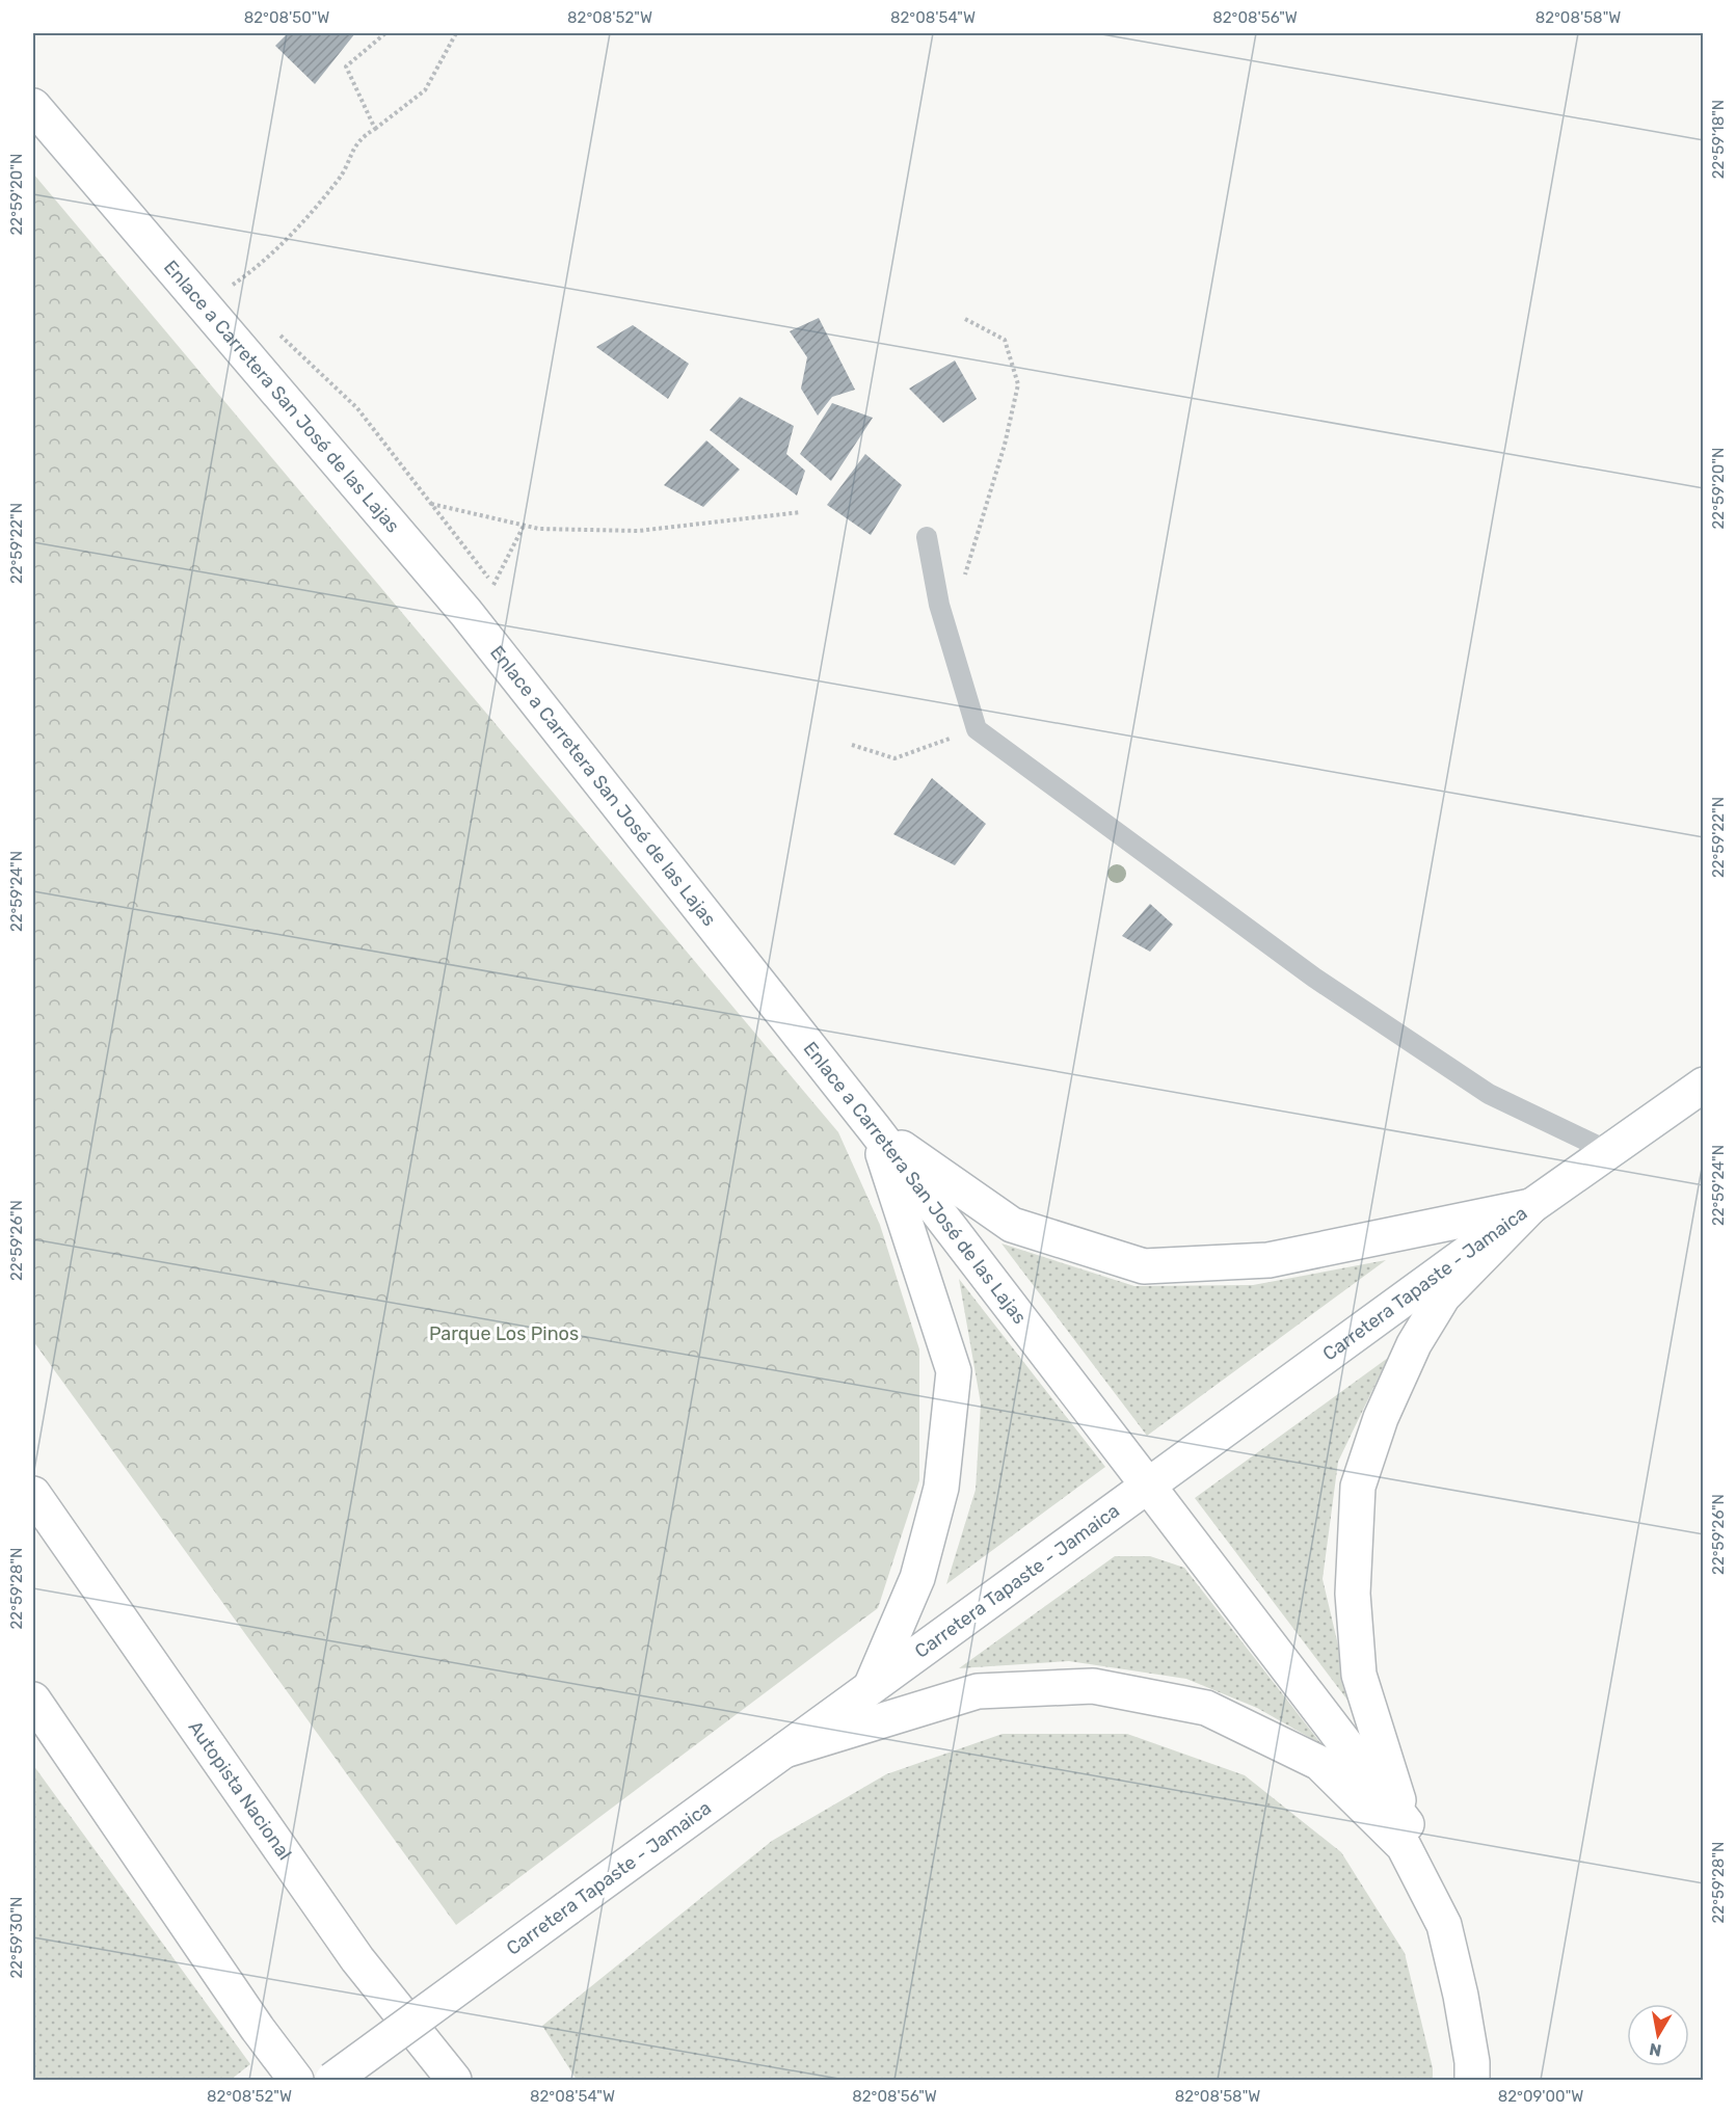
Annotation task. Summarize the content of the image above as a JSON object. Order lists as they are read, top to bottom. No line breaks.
{"streets":{"main road":["Enlace a Carretera San José de las Lajas","Carretera Tapaste - Jamaica","Autopista Nacional"]},"crossings":[["Enlace a Carretera San José de las Lajas","Carretera Tapaste - Jamaica"]],"parks":["Parque Los Pinos"],"north":"bottom","coordinates":["82°08'50\"W","82°08'52\"W","82°08'54\"W","82°08'56\"W","82°08'58\"W","22°59'18\"N","22°59'20\"N","22°59'22\"N","22°59'24\"N","22°59'26\"N","22°59'28\"N","22°59'30\"N","82°09'00\"W"]}
